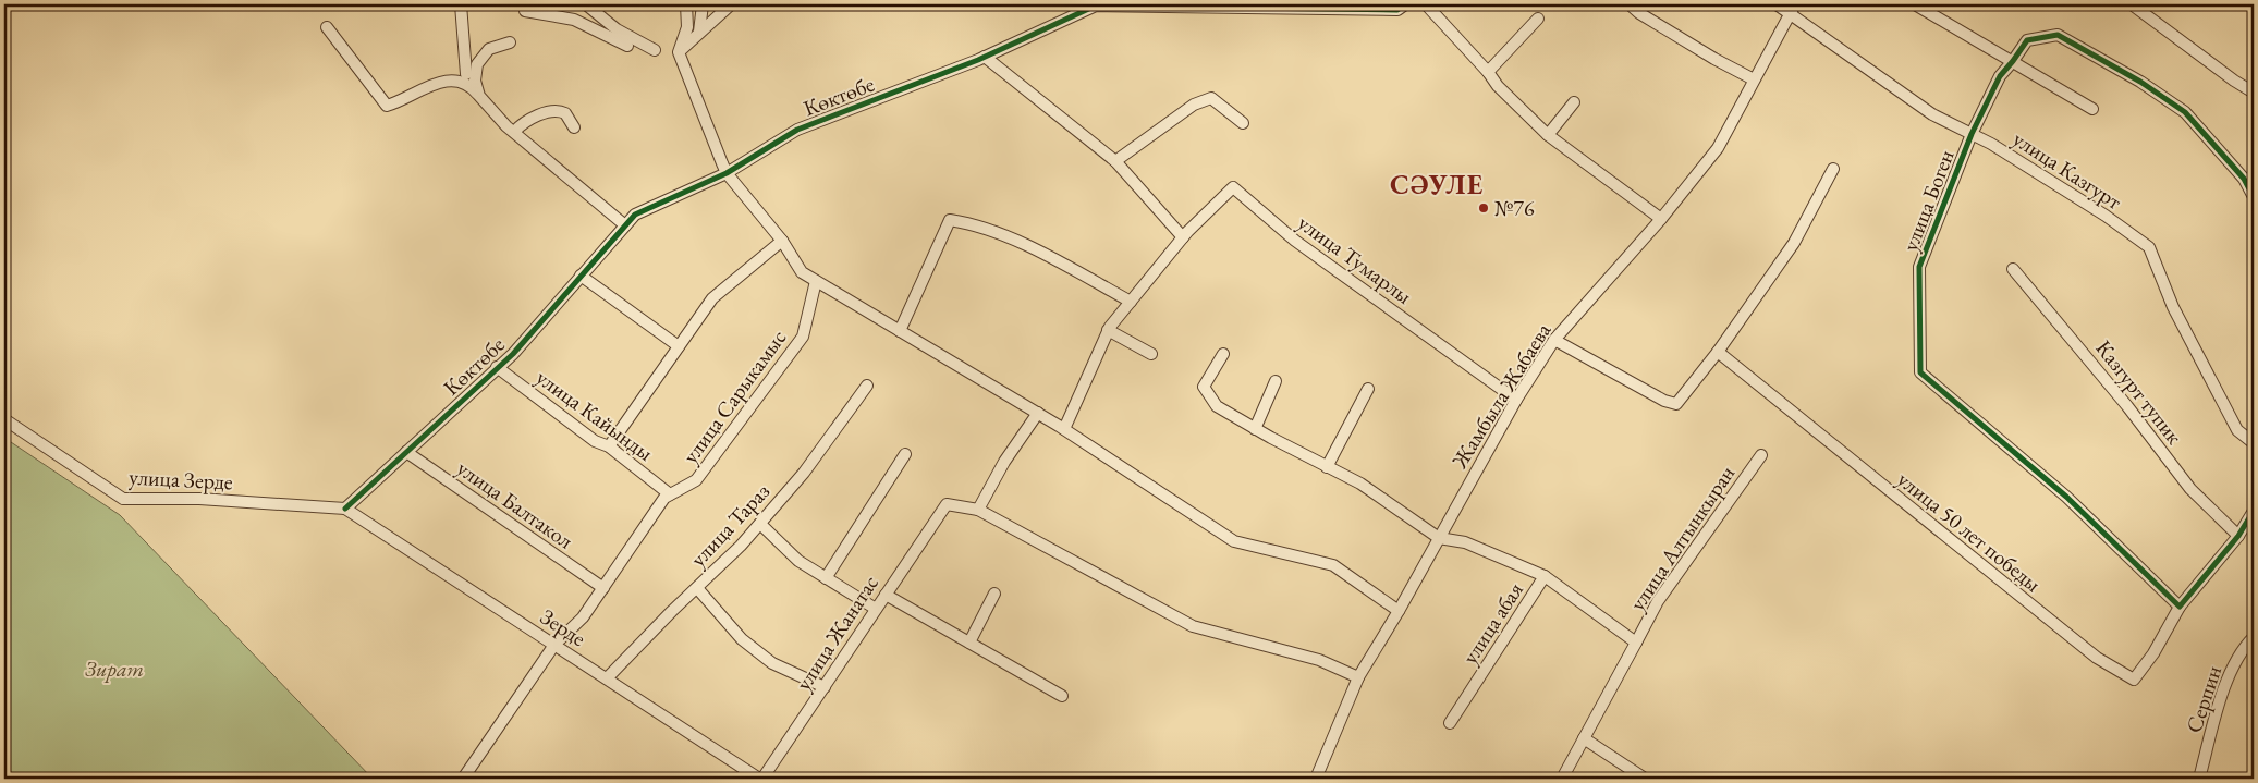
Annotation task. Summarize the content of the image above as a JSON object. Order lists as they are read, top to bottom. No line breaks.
{"streets":{"street":["Көктөбе","улица Казгурт","улица Боген","улица Тумарлы","Казгурт тупик","Жамбыла Жабаева","улица Сарыкамыс","улица Кайынды","улица Зерде","улица Балтакол","улица Тараз","улица 50 лет победы","улица Алтынкыран","улица абая","Зерде","улица Жанатас","Серпин"]},"crossings":[["Көктөбе","улица Кайынды"],["Көктөбе","улица Зерде"],["Көктөбе","улица Балтакол"],["Көктөбе","Зерде"],["улица Казгурт","улица Боген"],["улица Казгурт","Жамбыла Жабаева"],["улица Боген","улица 50 лет победы"],["улица Тумарлы","Жамбыла Жабаева"],["улица Сарыкамыс","улица Кайынды"],["улица Сарыкамыс","улица Балтакол"],["улица Сарыкамыс","Зерде"],["улица Зерде","Зерде"],["улица Тараз","Зерде"],["улица Алтынкыран","улица абая"],["Зерде","улица Жанатас"]],"districts":["СӘУЛЕ"],"parks":["Зират"],"places":["№76"]}
